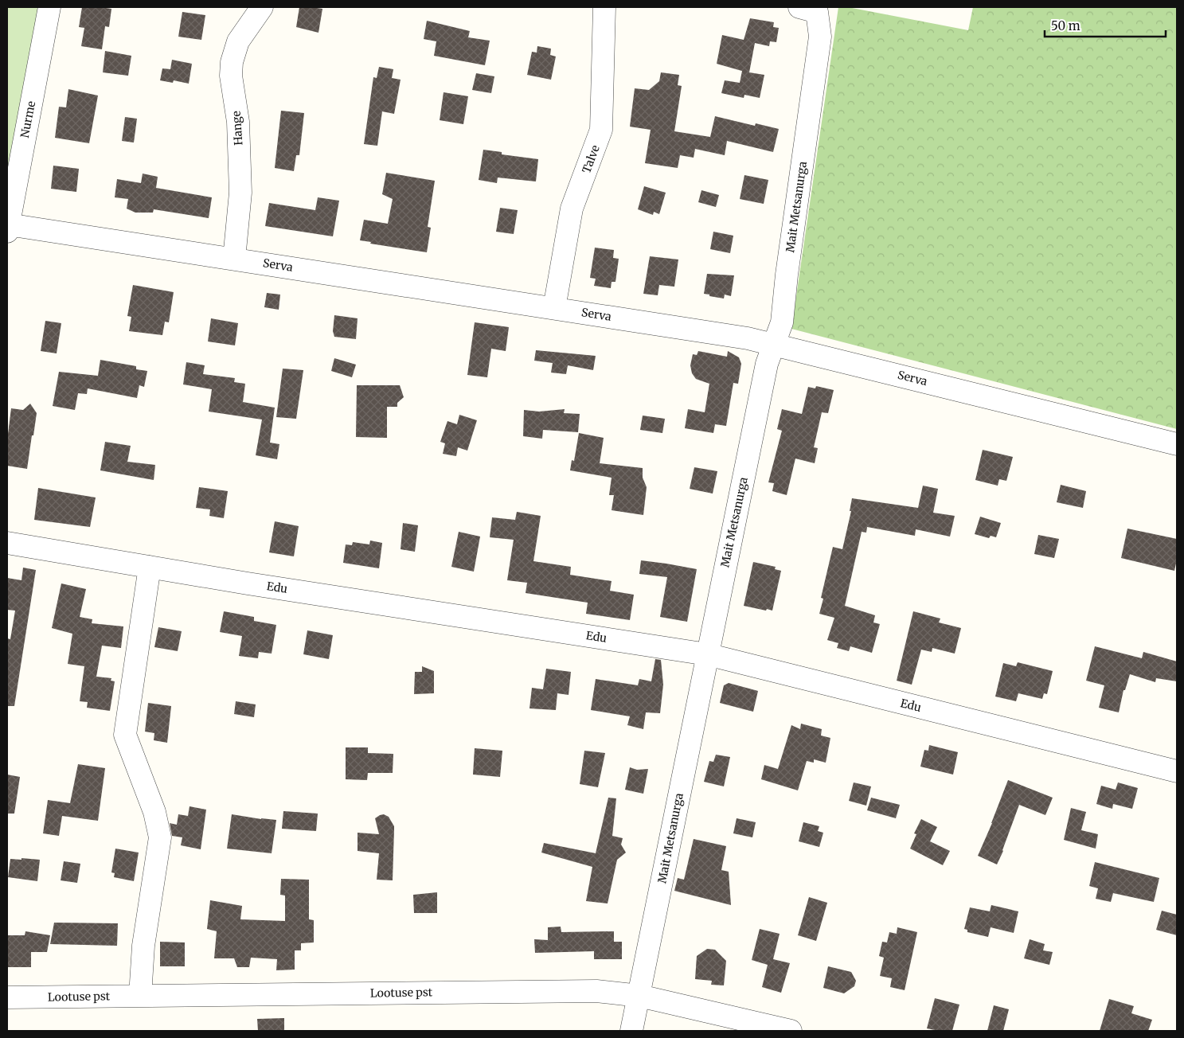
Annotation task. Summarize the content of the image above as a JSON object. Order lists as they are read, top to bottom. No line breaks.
{"streets":{"street":["Nurme","Hange","Talve","Mait Metsanurga","Serva","Edu","Lootuse pst"]},"crossings":[["Nurme","Serva"],["Hange","Serva"],["Talve","Serva"],["Mait Metsanurga","Serva"],["Mait Metsanurga","Edu"],["Mait Metsanurga","Lootuse pst"]],"scale_bar":"50 m"}
